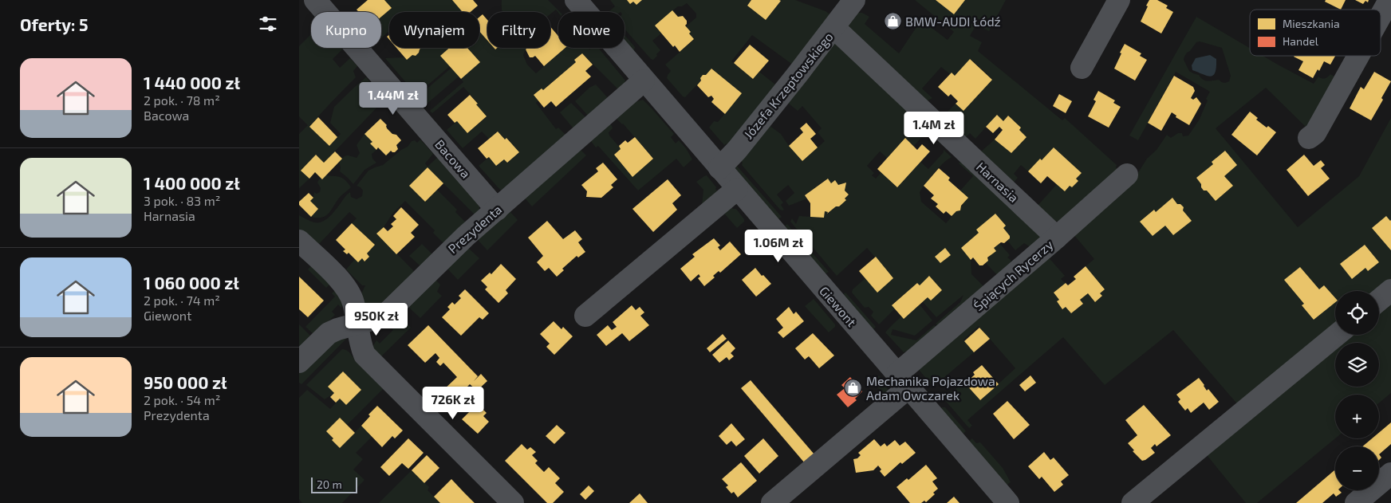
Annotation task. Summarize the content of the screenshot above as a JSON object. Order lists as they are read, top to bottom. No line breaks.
{"streets":{"street":["Józefa Krzeptowskiego","Bacowa","Harnasia","Prezydenta","Śpiących Rycerzy","Giewont"]},"crossings":[["Józefa Krzeptowskiego","Harnasia"],["Józefa Krzeptowskiego","Giewont"],["Bacowa","Prezydenta"],["Harnasia","Śpiących Rycerzy"],["Prezydenta","Giewont"],["Śpiących Rycerzy","Giewont"]],"places":{"shop":["BMW-AUDI Łódź","Mechanika Pojazdowa Adam Owczarek"]},"legend":["Mieszkania","Handel"],"scale_bar":"20 m","page":{"heading":"Oferty: 5","chip":["Kupno","Wynajem","Filtry","Nowe"],"list":[{"name":"1 440 000 zł","note":"2 pok. · 78 m² · Bacowa"},{"name":"1 400 000 zł","note":"3 pok. · 83 m² · Harnasia"},{"name":"1 060 000 zł","note":"2 pok. · 74 m² · Giewont"},{"name":"950 000 zł","note":"2 pok. · 54 m² · Prezydenta"}],"price":["1.44M zł","1.4M zł","1.06M zł","950K zł","726K zł"],"map_buttons":["+","−"],"scale":"20 m"}}
